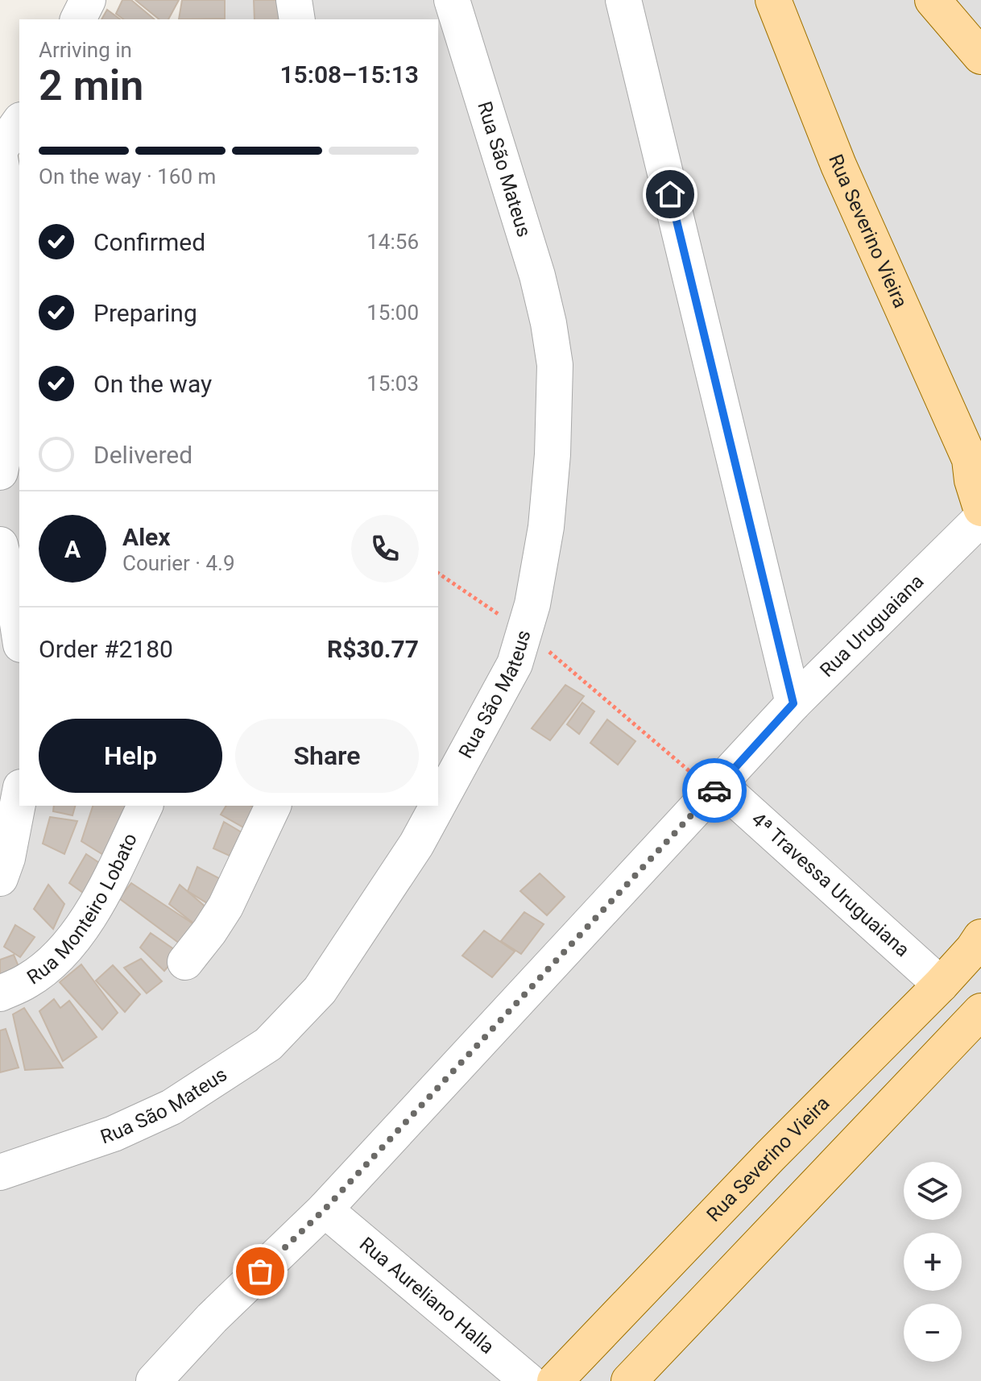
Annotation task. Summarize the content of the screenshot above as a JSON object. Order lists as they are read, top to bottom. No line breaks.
{"streets":{"main road":["Rua Severino Vieira"],"street":["Rua São Mateus","Rua Uruguaiana","4ª Travessa Uruguaiana","Rua Monteiro Lobato","Rua Aureliano Halla"]},"crossings":[["Rua Severino Vieira","4ª Travessa Uruguaiana"],["Rua Uruguaiana","4ª Travessa Uruguaiana"],["Rua Uruguaiana","Rua Aureliano Halla"]],"page":{"heading":["2 min","Arriving in","15:08–15:13"],"panel":["Alex","Courier · 4.9","Order #2180","R$30.77"],"bar":"On the way · 160 m","list":[["Confirmed","14:56"],["Preparing","15:00"],["On the way","15:03"],"Delivered"],"round":"A","buttons":["Help","Share"],"map_buttons":["+","−"]}}
